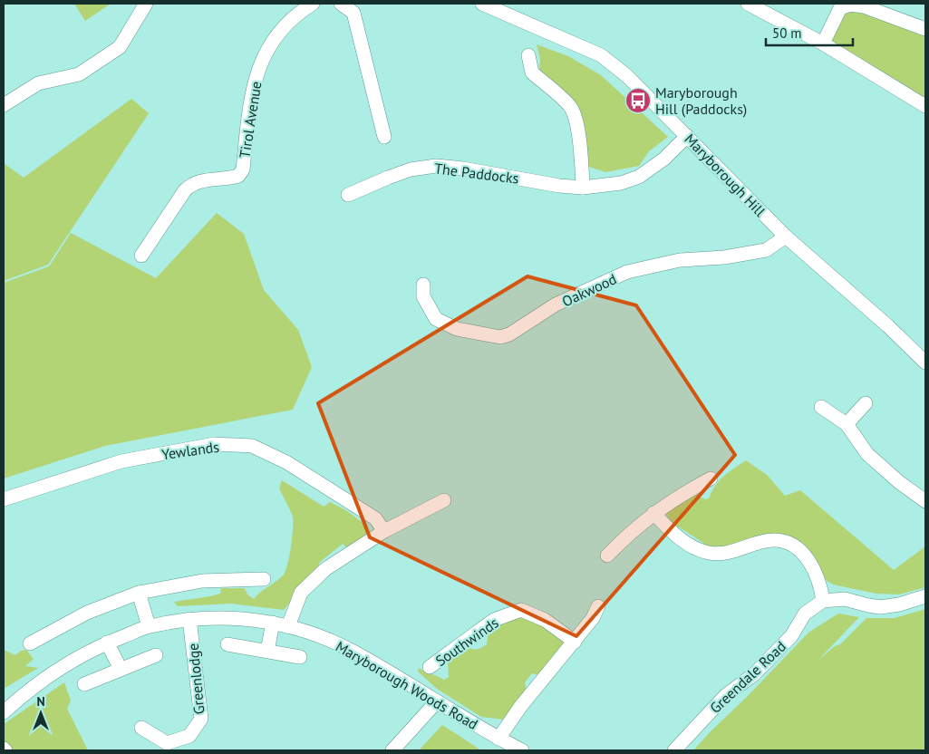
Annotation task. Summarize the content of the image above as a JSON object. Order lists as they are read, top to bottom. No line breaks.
{"streets":{"street":["Tirol Avenue","The Paddocks","Maryborough Hill","Oakwood","Yewlands","Southwinds","Greendale Road","Greenlodge","Maryborough Woods Road"]},"crossings":[["The Paddocks","Maryborough Hill"],["Maryborough Hill","Oakwood"],["Greenlodge","Maryborough Woods Road"]],"places":{"bus stop":["Maryborough Hill (Paddocks)"]},"scale_bar":"50 m","north":"top"}
